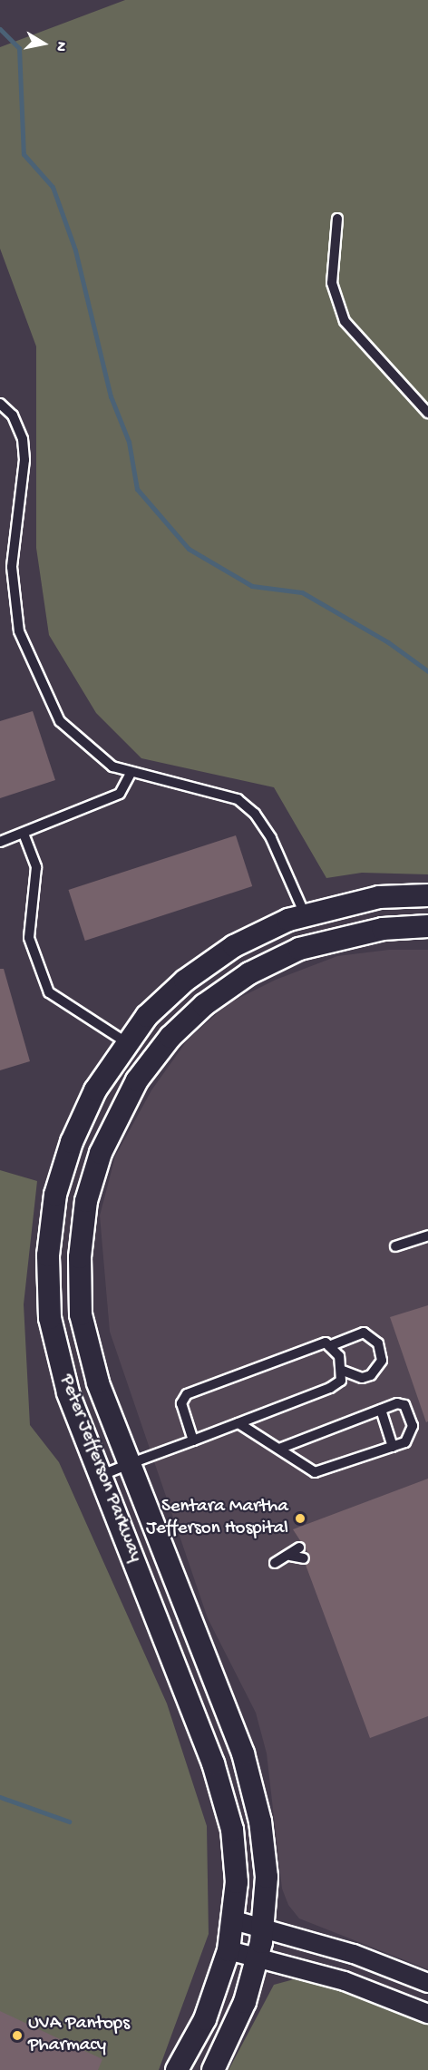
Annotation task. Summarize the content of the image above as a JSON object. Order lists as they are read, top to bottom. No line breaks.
{"streets":{"street":["Peter Jefferson Parkway"]},"places":["Sentara Martha Jefferson Hospital","UVA Pantops Pharmacy"],"north":"right"}
